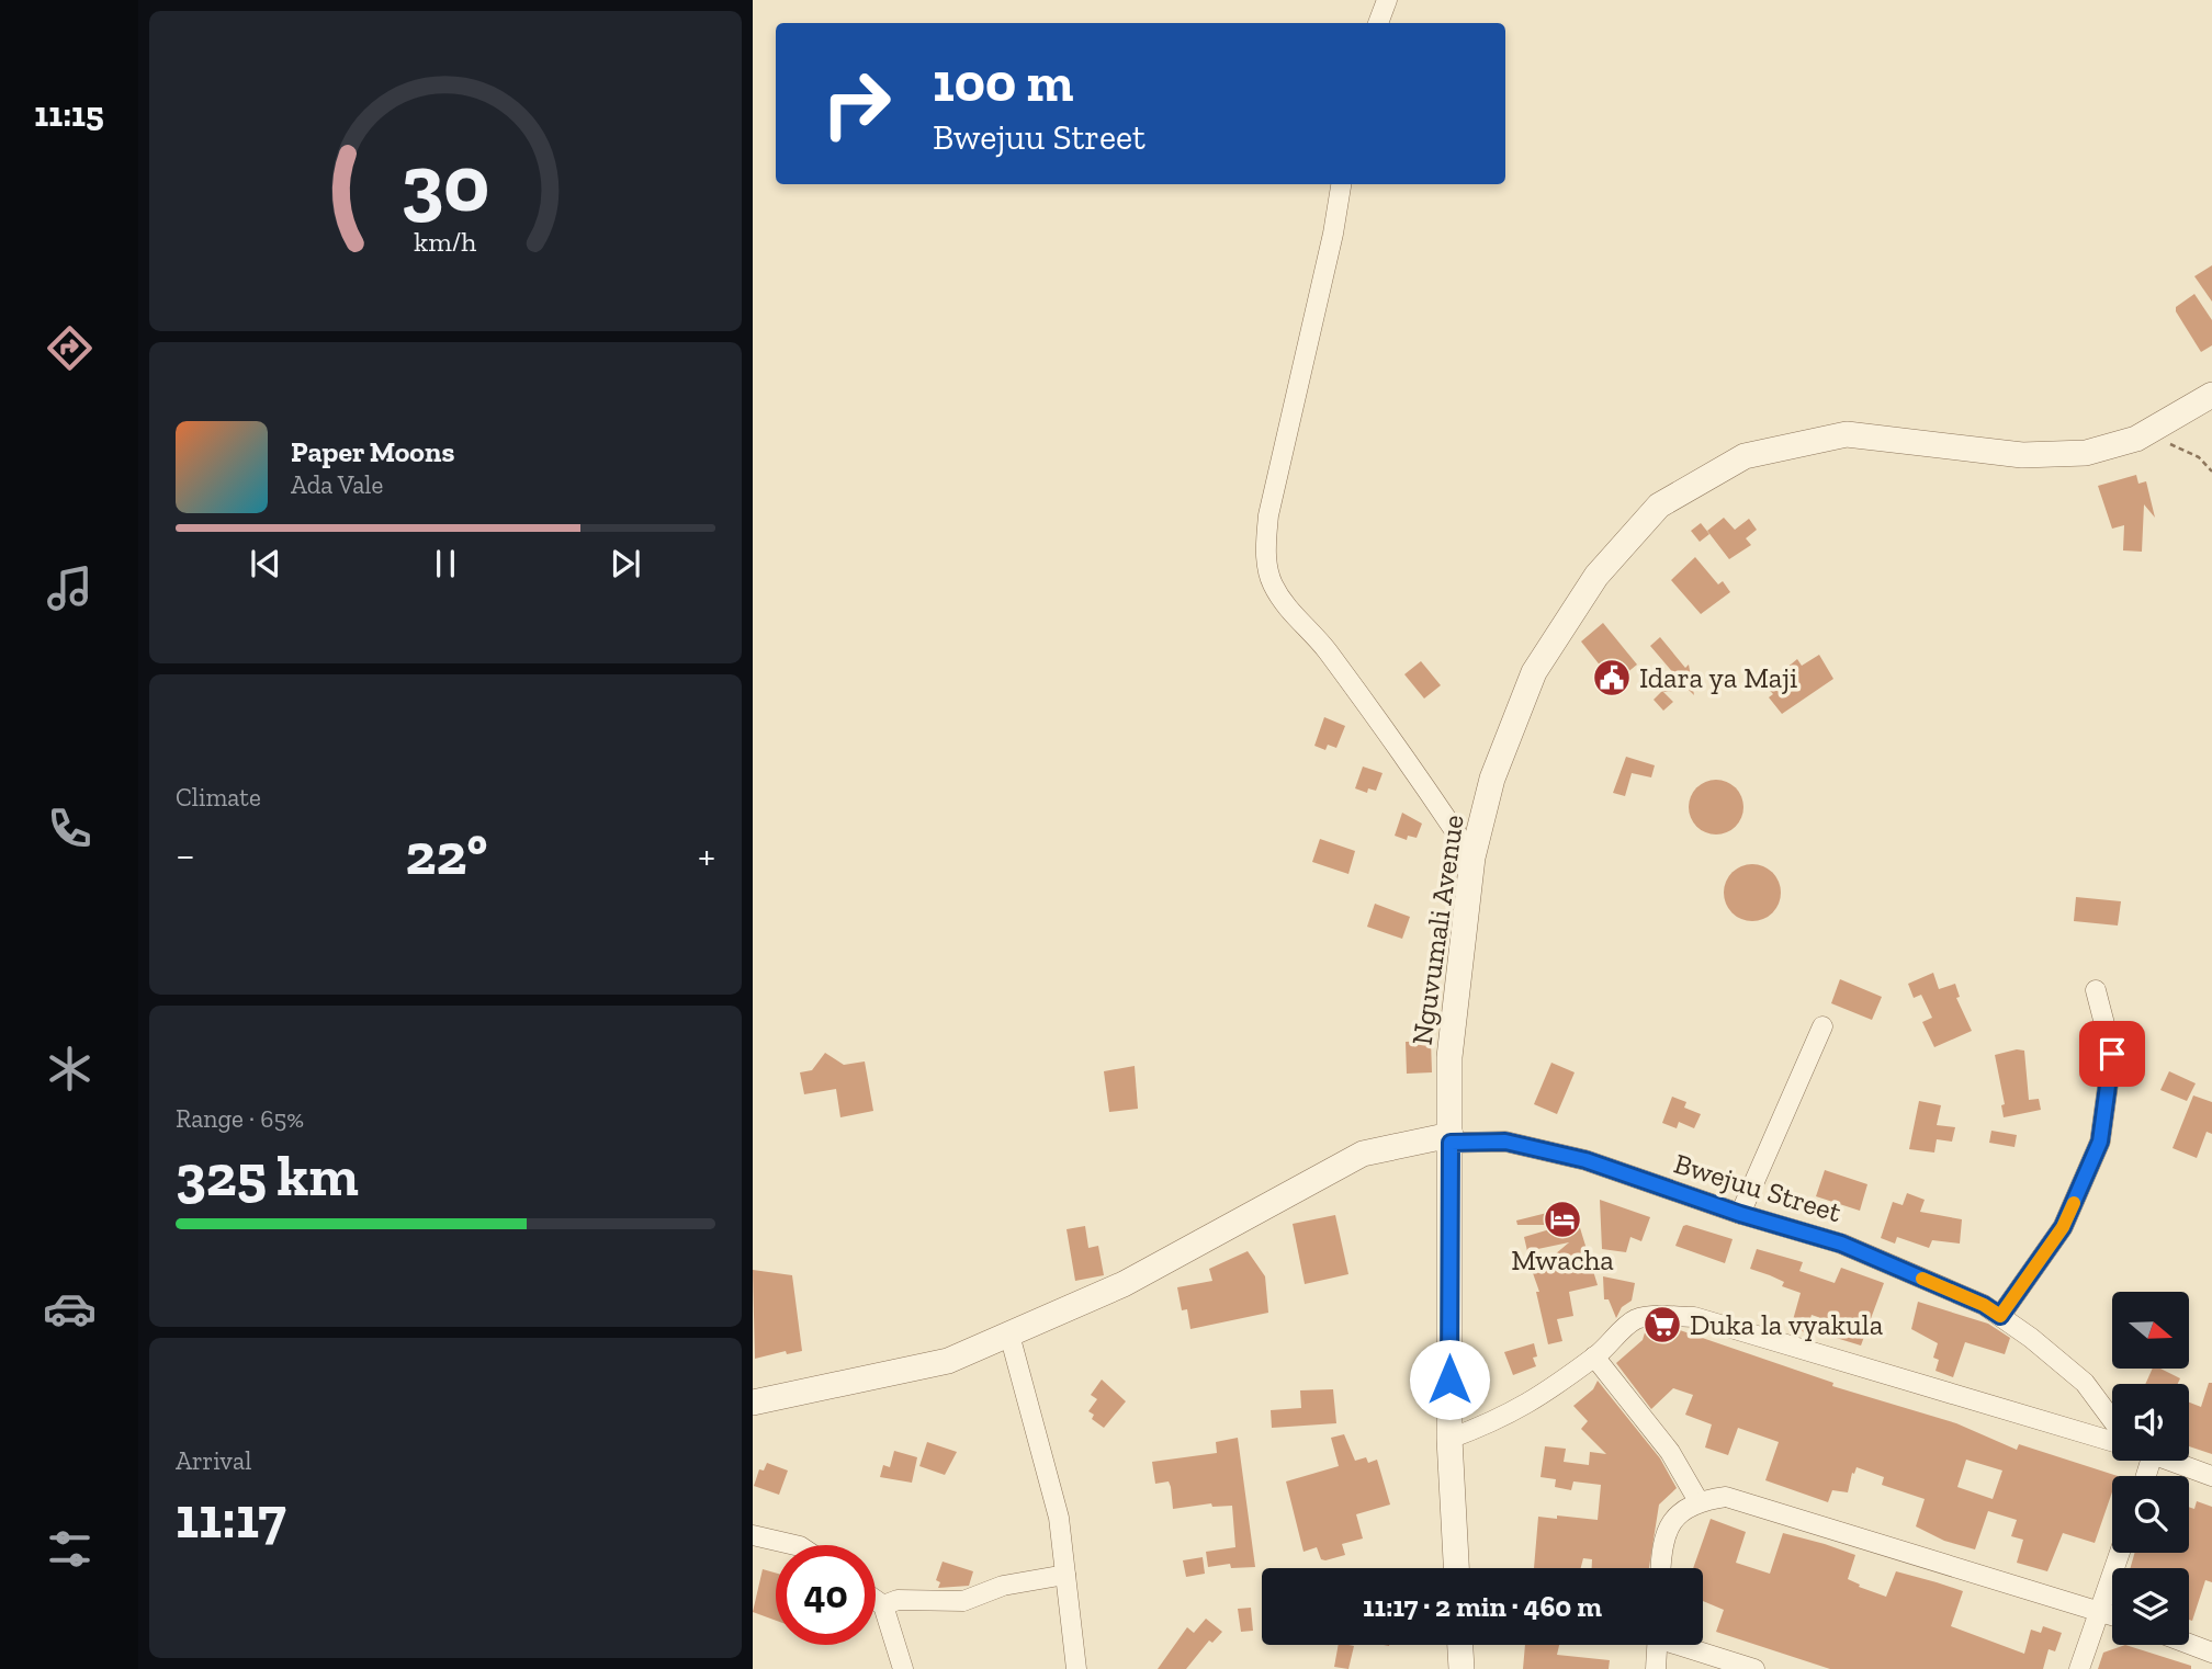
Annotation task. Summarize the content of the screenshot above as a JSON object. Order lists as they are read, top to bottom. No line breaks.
{"streets":{"street":["Nguvumali Avenue","Bwejuu Street"]},"crossings":[["Nguvumali Avenue","Bwejuu Street"]],"places":{"public building":["Idara ya Maji"],"hotel":["Mwacha"],"supermarket":["Duka la vyakula"]},"north":"right","page":{"tabs":"11:15","turn":["100 m","Bwejuu Street"],"song":["Paper Moons","Ada Vale"],"tile":["Climate",["Range · 65%","325 km"],["Arrival","11:17"]],"heat":["−","22°","+"],"limit":"40","trip":"11:17 · 2 min · 460 m","gauge":["30","km/h"]}}
